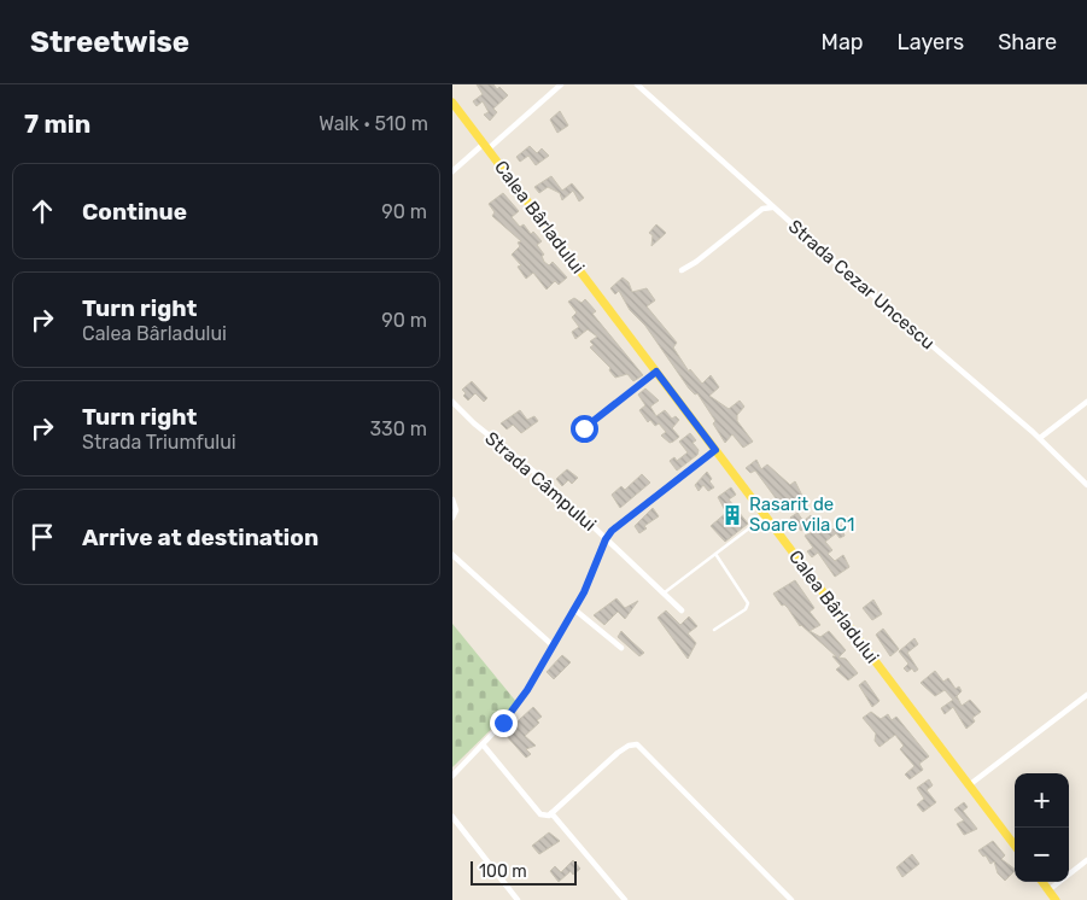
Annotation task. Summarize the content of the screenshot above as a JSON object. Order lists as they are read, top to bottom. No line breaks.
{"streets":{"main road":["Calea Bârladului"],"street":["Strada Cezar Uncescu","Strada Câmpului"]},"places":{"building":["Rasarit de Soare vila C1"]},"scale_bar":"100 m","page":{"header":"Streetwise","nav":["Map","Layers","Share"],"heading":["7 min","Walk · 510 m"],"list":[["Continue","90 m"],["Turn right","Calea Bârladului","90 m"],["Turn right","Strada Triumfului","330 m"],"Arrive at destination"],"map_buttons":["+","−"],"scale":"100 m"}}
